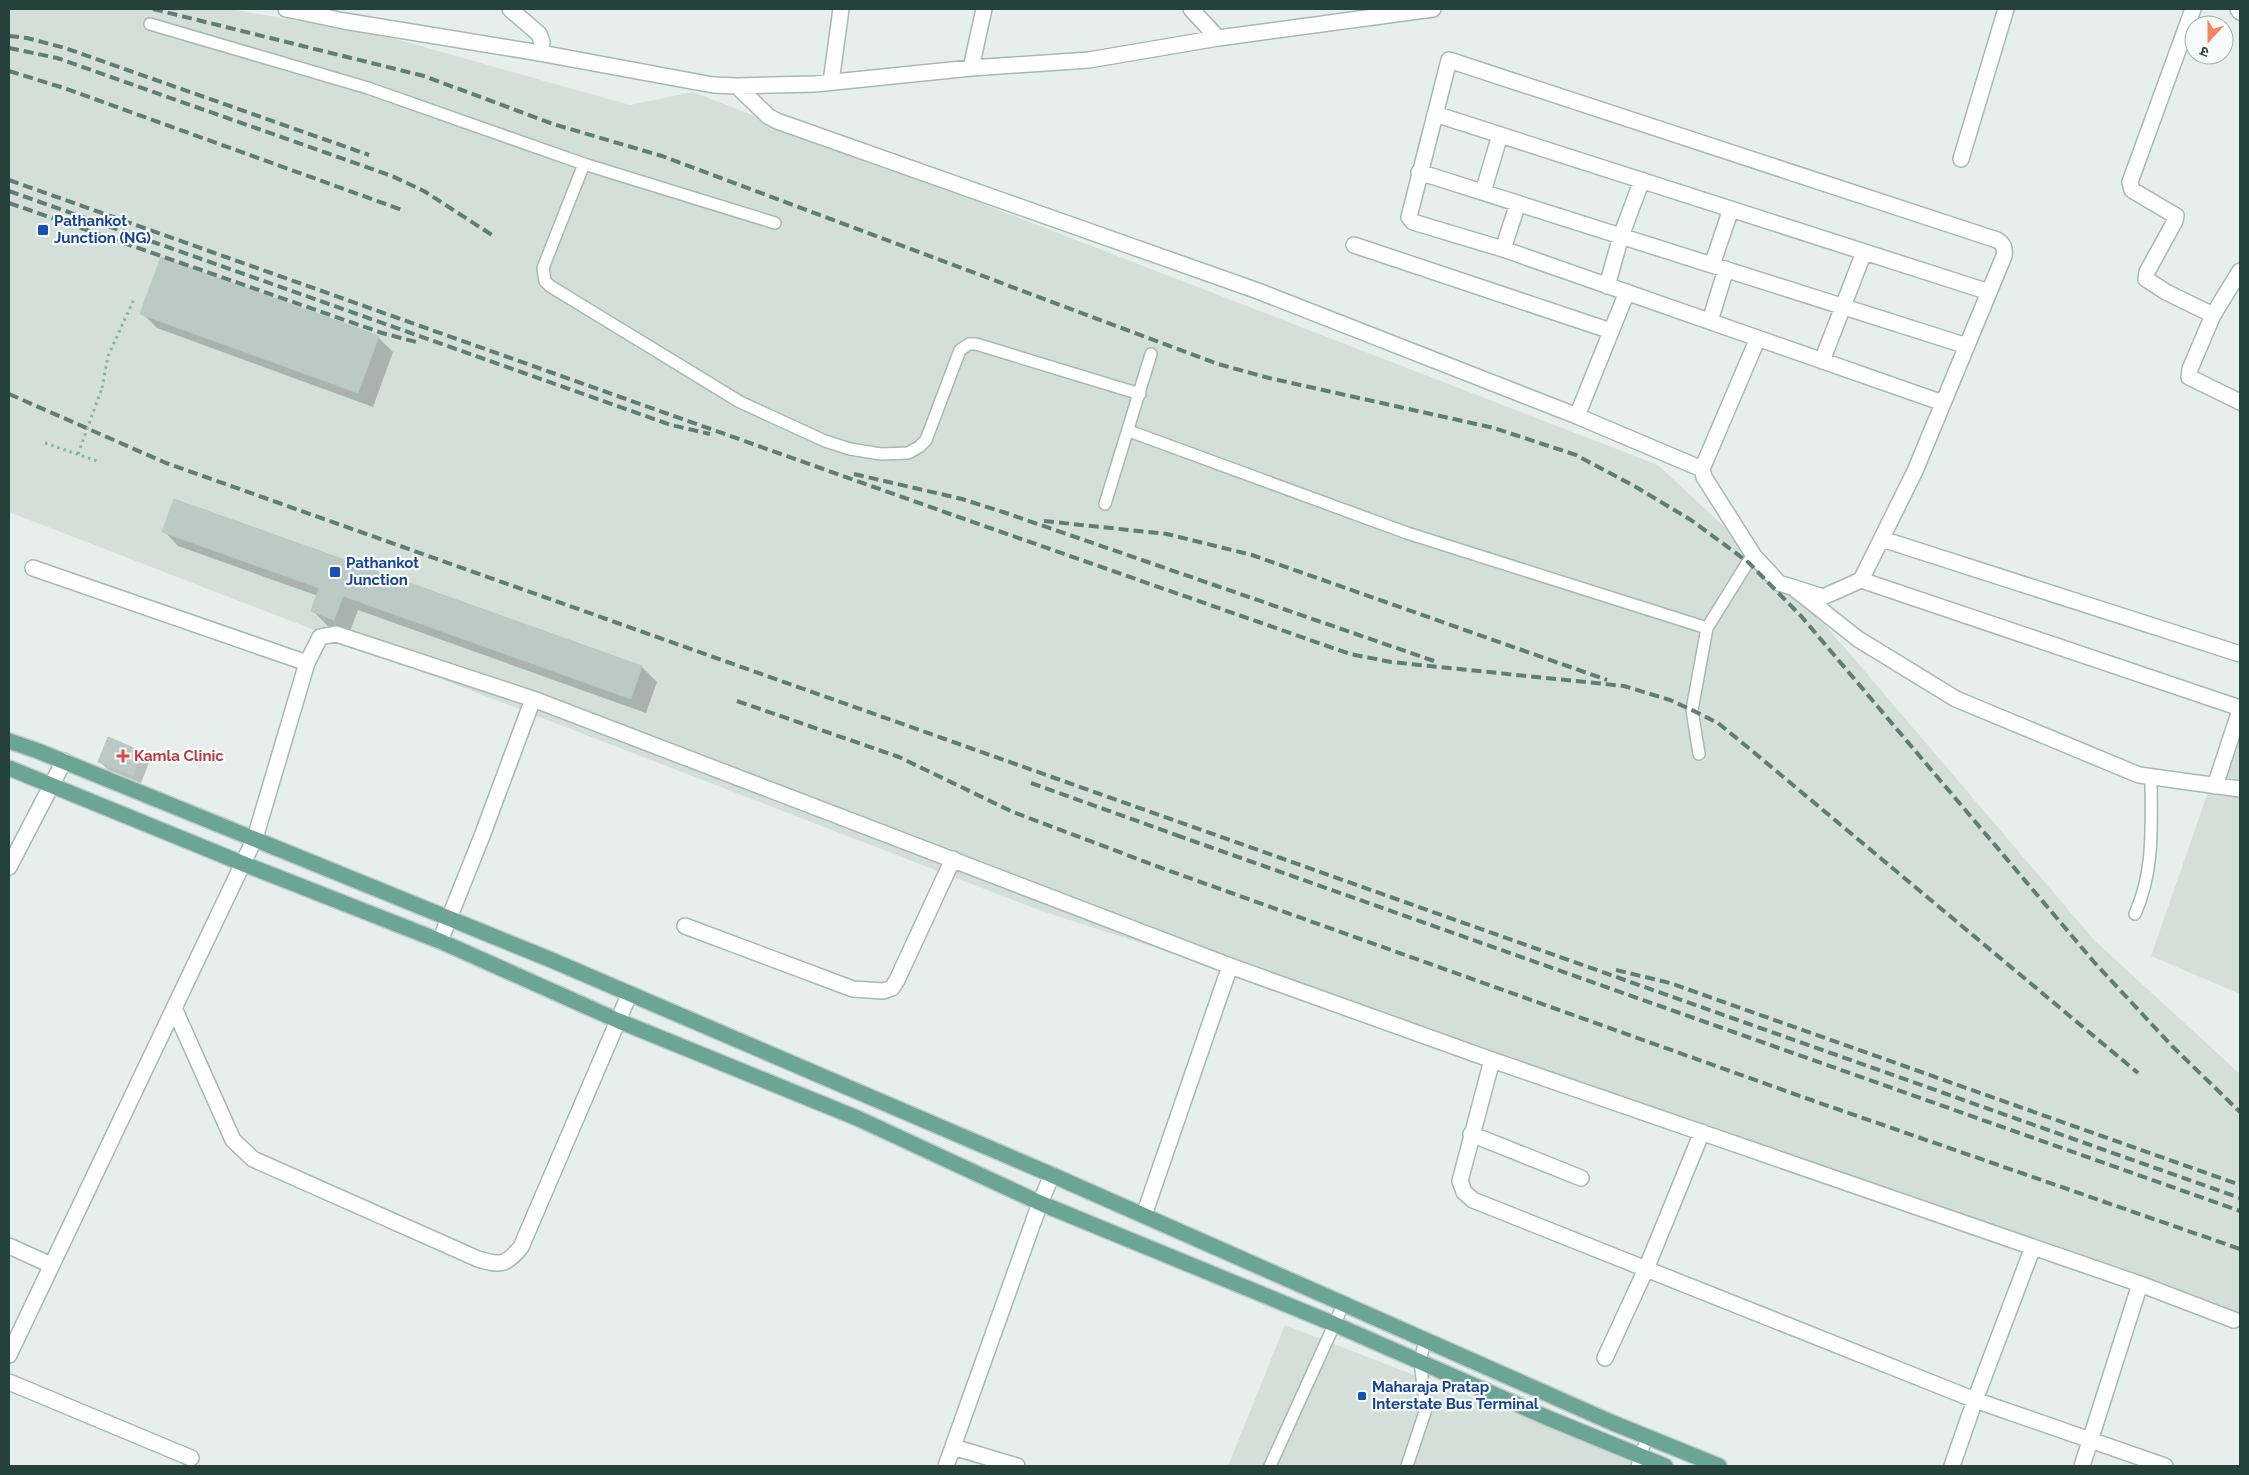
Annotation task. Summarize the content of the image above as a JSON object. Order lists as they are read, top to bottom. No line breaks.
{"places":{"transit":["Pathankot Junction (NG)","Pathankot Junction","Maharaja Pratap Interstate Bus Terminal"],"health":["Kamla Clinic"]},"north":"bottom"}
